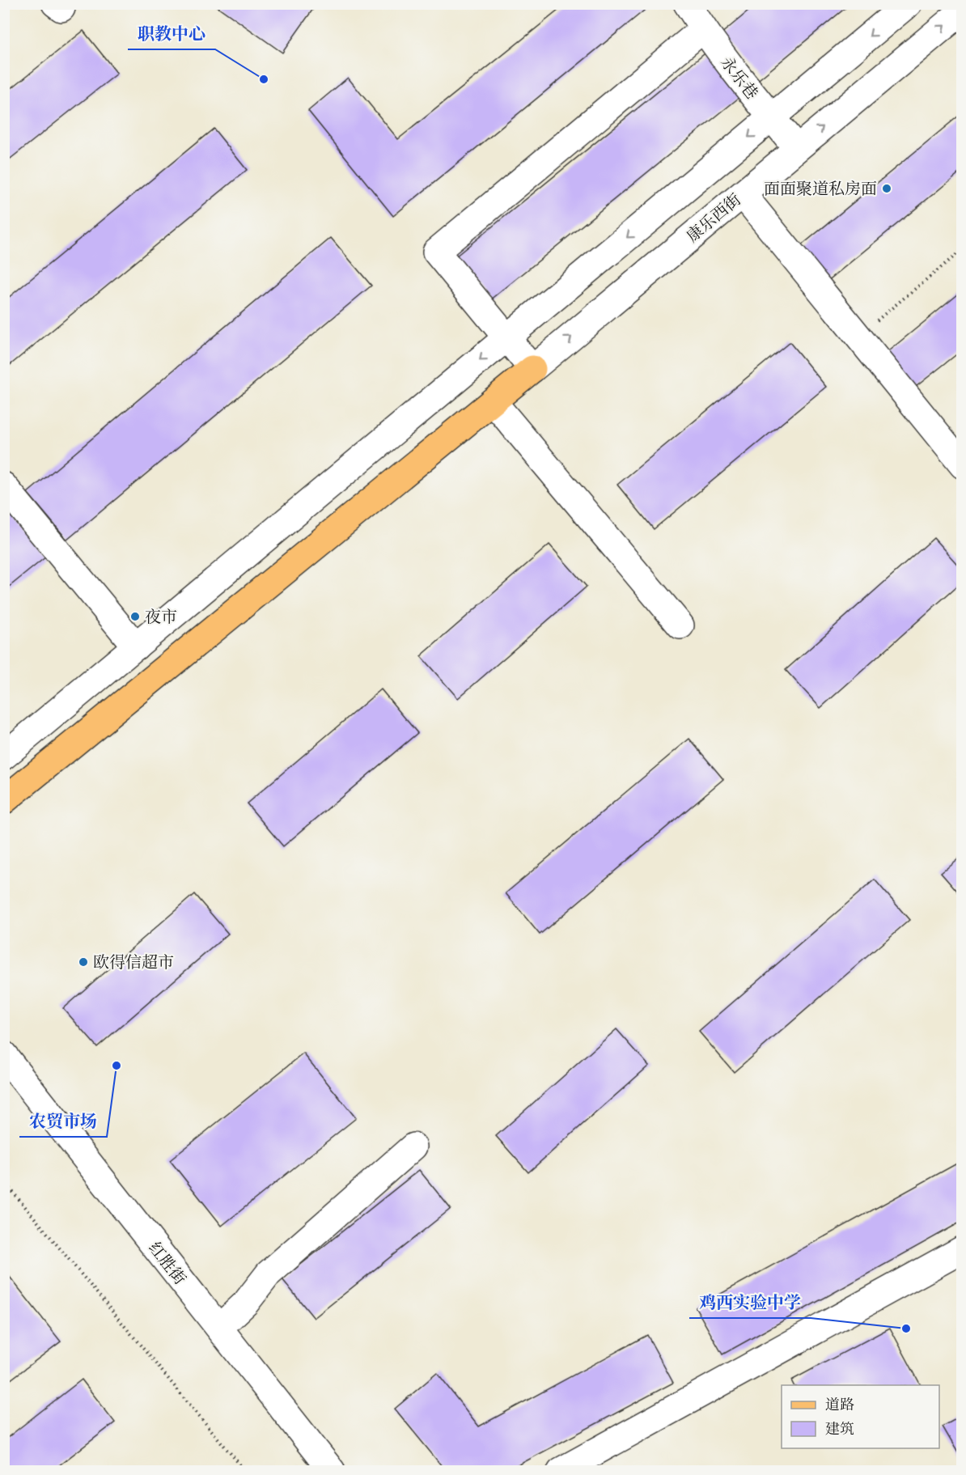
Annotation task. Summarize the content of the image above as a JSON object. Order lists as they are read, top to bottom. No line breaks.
{"streets":{"street":["永乐巷","康乐西街","红胜街"]},"crossings":[["永乐巷","康乐西街"]],"places":["职教中心","面面聚道私房面","夜市","欧得信超市","农贸市场","鸡西实验中学"],"legend":["道路","建筑"]}
